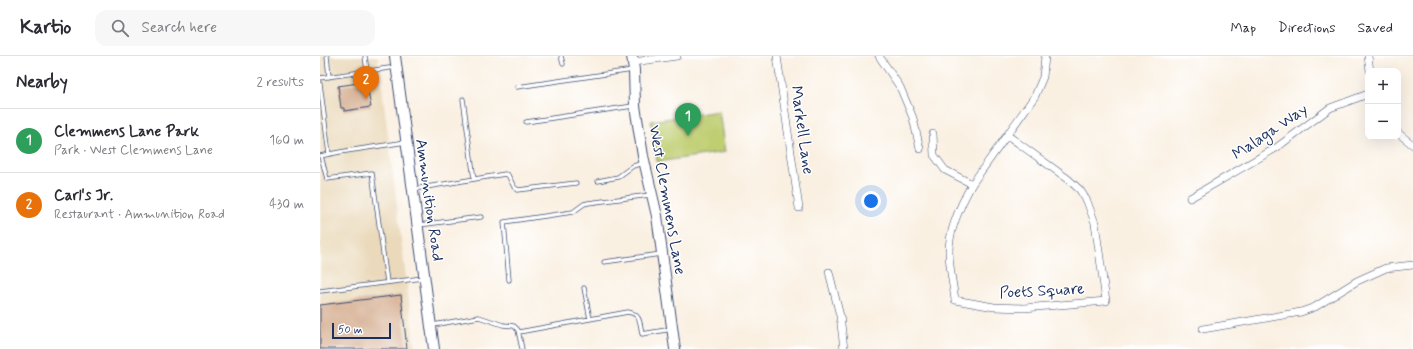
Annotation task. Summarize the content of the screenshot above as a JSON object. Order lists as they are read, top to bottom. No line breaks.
{"streets":{"main road":["Ammunition Road","West Clemmens Lane"],"street":["Markell Lane","Malaga Way","Poets Square"]},"scale_bar":"50 m","page":{"header":"Kartio","search":"Search here","nav":["Map","Directions","Saved"],"heading":["Nearby","2 results"],"pins":["2","1"],"map_buttons":["+","−"],"list":[{"mark":"1","name":"Clemmens Lane Park","note":"Park · West Clemmens Lane","value":"160 m"},{"mark":"2","name":"Carl's Jr.","note":"Restaurant · Ammunition Road","value":"430 m"}],"scale":"50 m"}}
